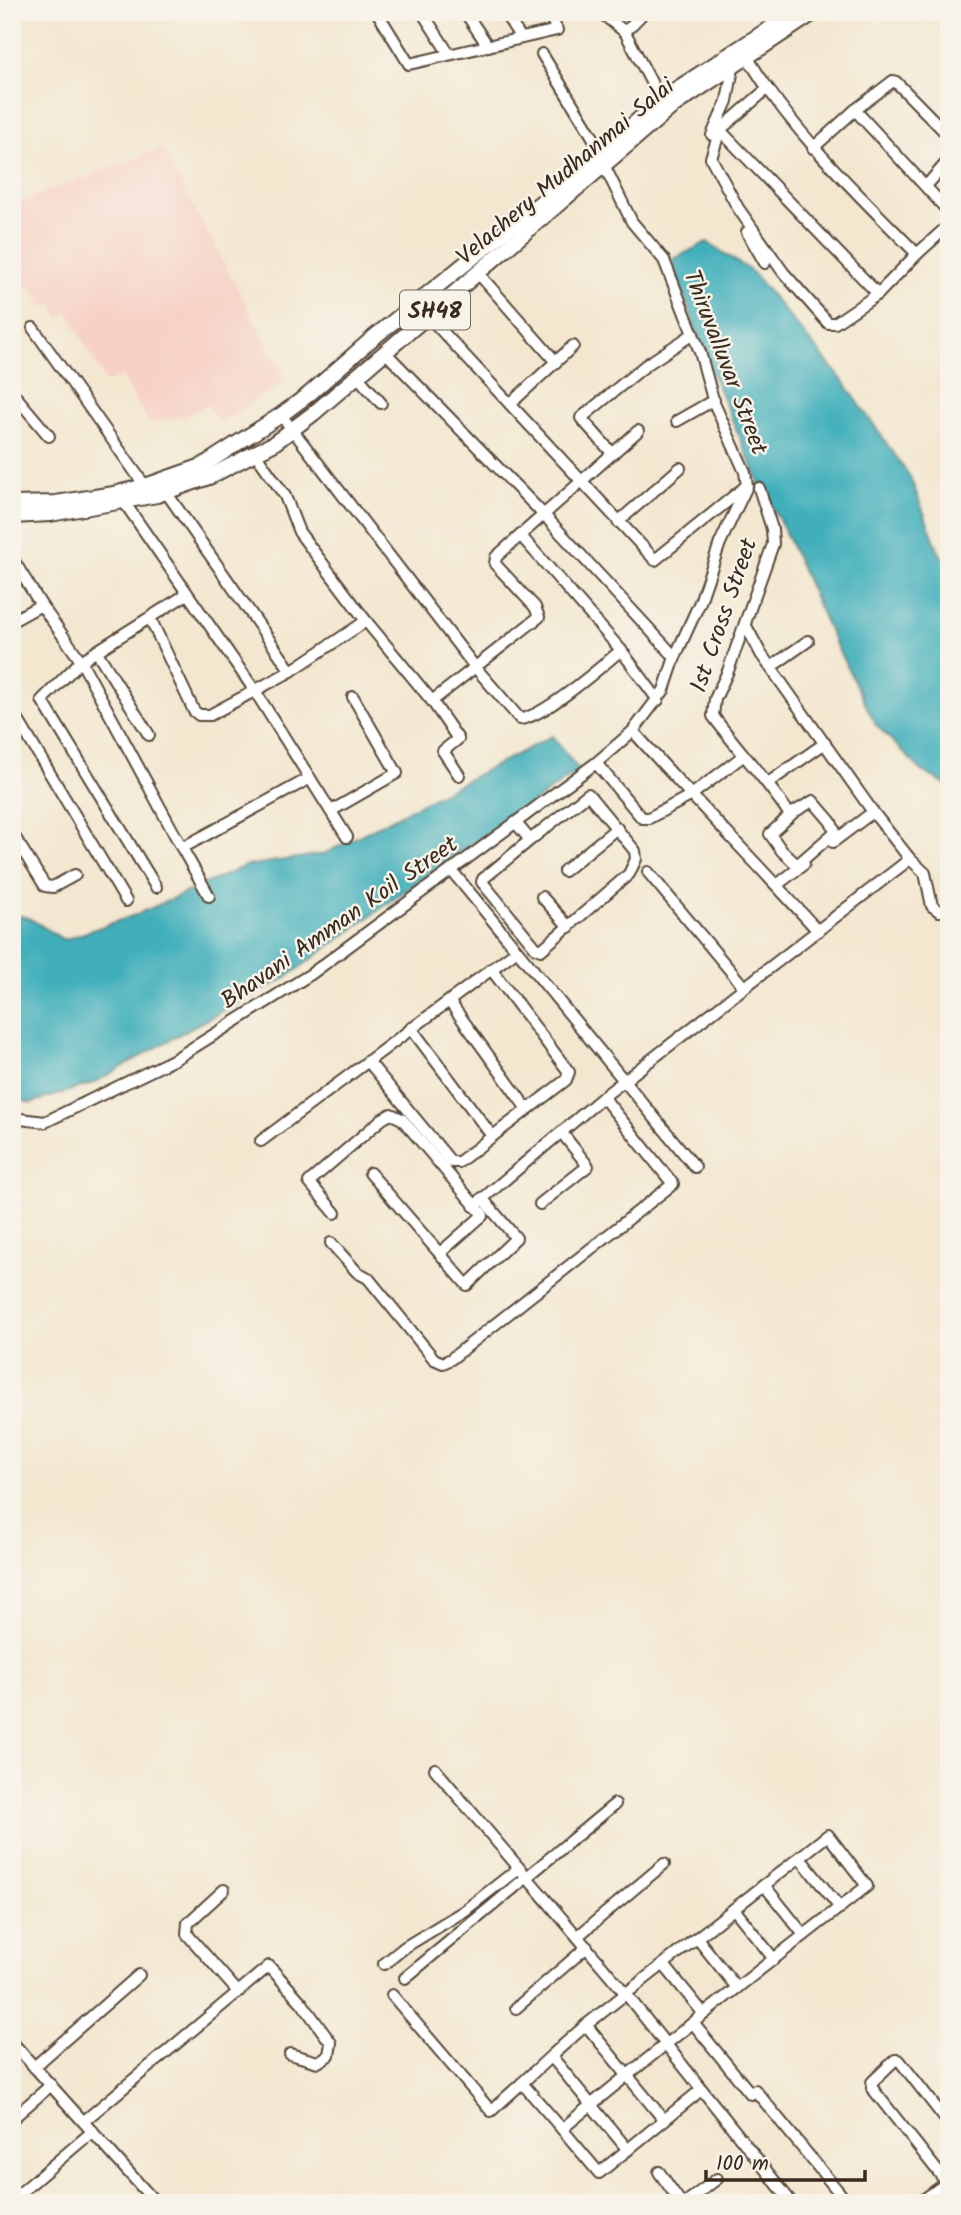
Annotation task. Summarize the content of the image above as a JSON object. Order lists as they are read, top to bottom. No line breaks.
{"streets":{"main road":["Velachery Mudhanmai Salai","SH48"],"street":["Thiruvalluvar Street","1st Cross Street","Bhavani Amman Koil Street"]},"crossings":[["Velachery Mudhanmai Salai","Thiruvalluvar Street"],["Thiruvalluvar Street","1st Cross Street"],["Thiruvalluvar Street","Bhavani Amman Koil Street"]],"scale_bar":"100 m"}
